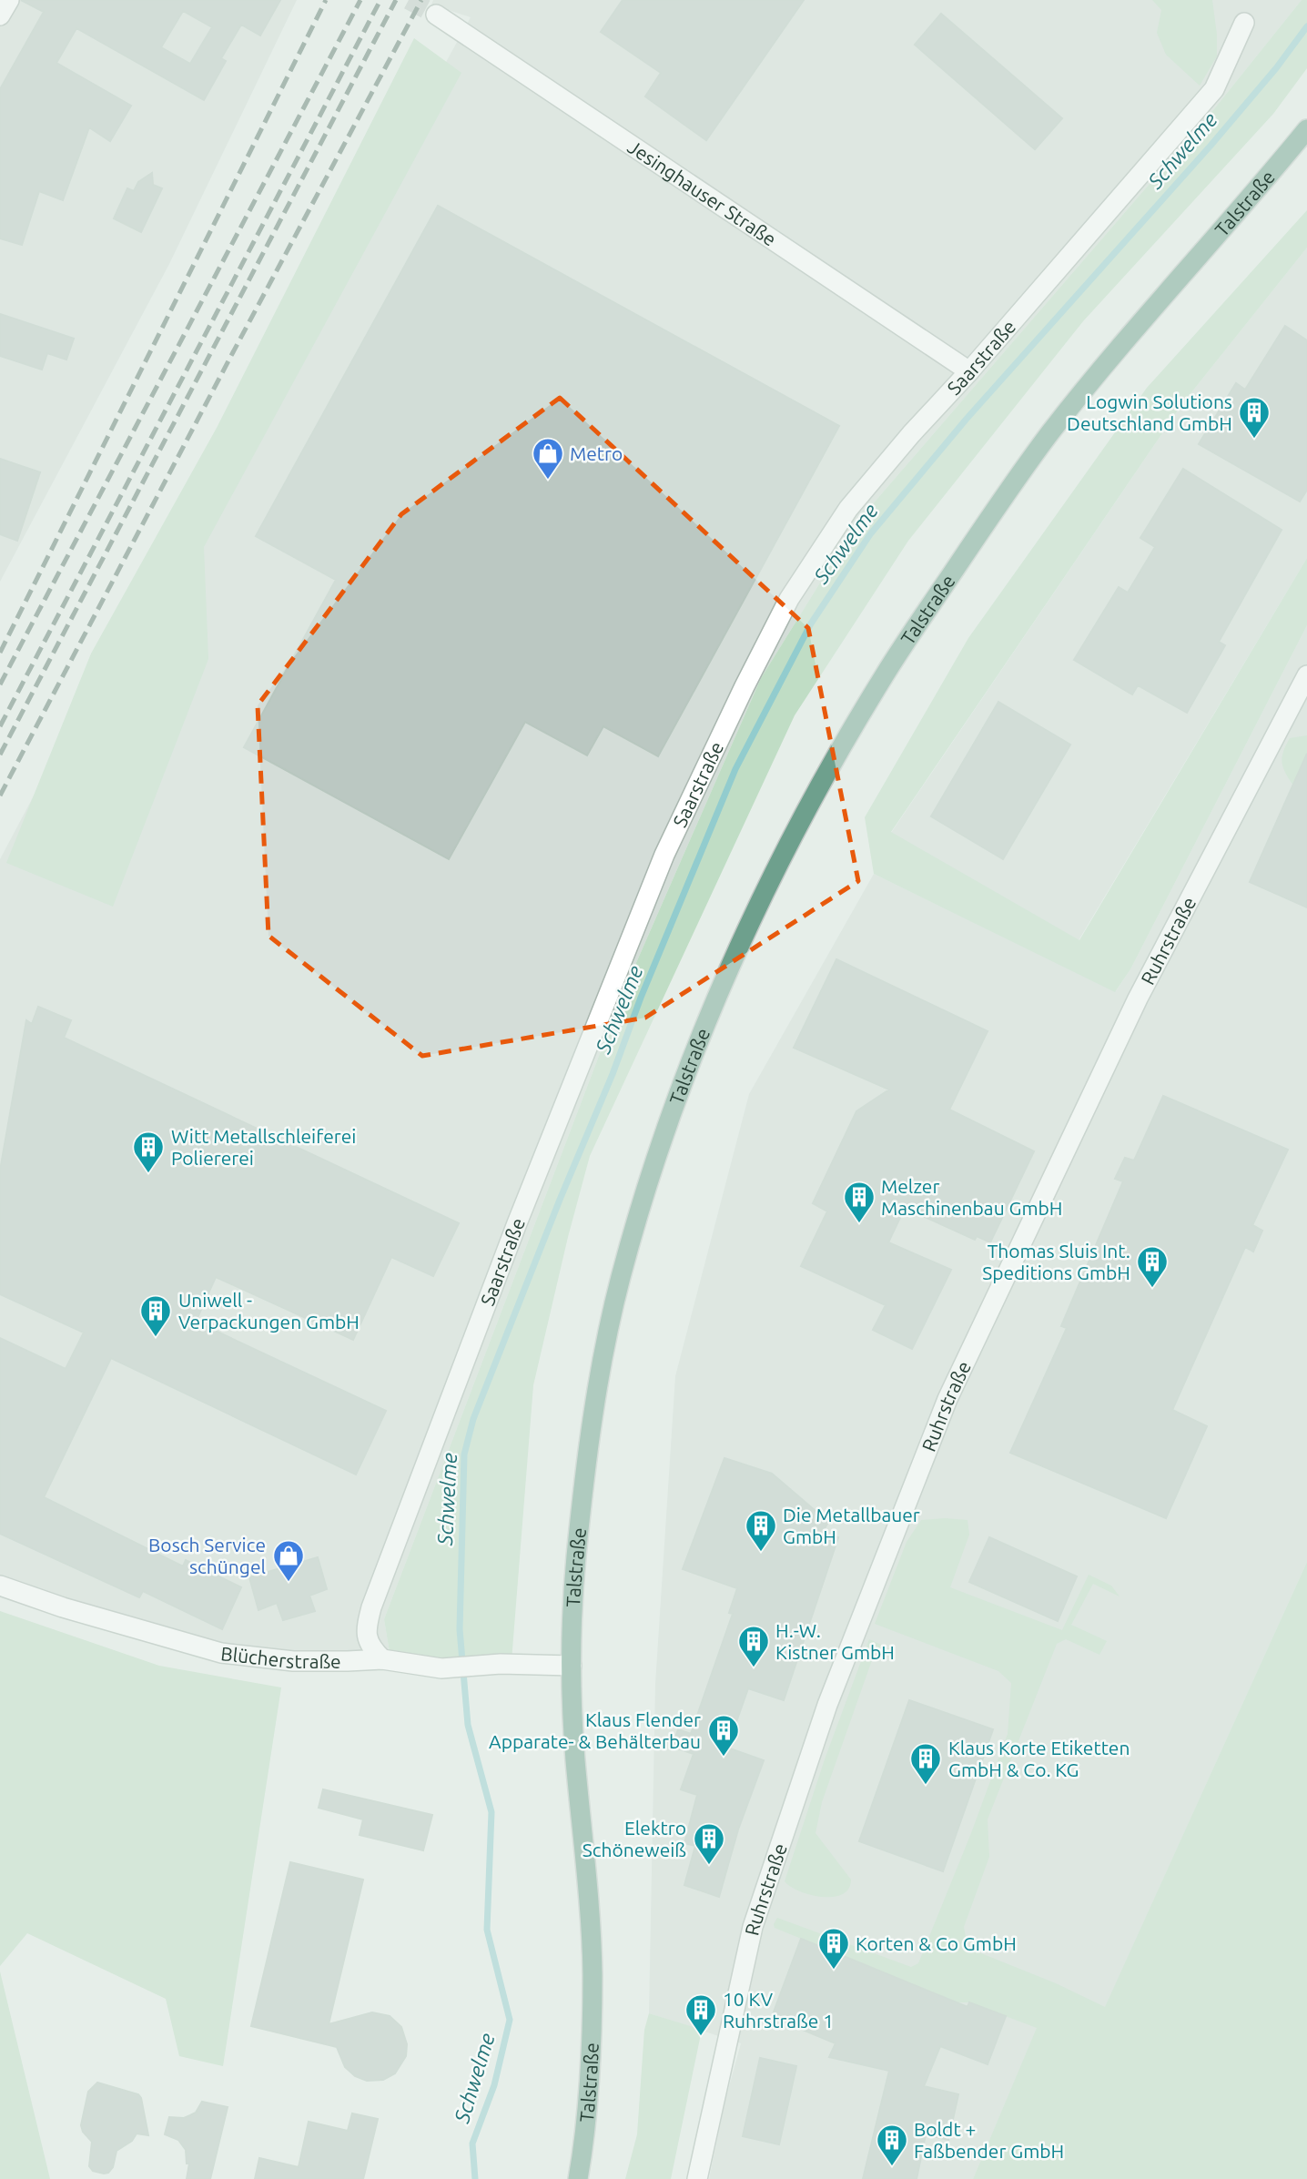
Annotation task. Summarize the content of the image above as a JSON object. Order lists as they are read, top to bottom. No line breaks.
{"streets":{"main road":["Talstraße"],"street":["Jesinghauser Straße","Saarstraße","Ruhrstraße","Blücherstraße"]},"crossings":[["Jesinghauser Straße","Saarstraße"],["Talstraße","Blücherstraße"],["Saarstraße","Blücherstraße"]],"water":["Schwelme"],"places":{"building":["Logwin Solutions Deutschland GmbH","Witt Metallschleiferei Poliererei","Melzer Maschinenbau GmbH","Thomas Sluis Int. Speditions GmbH","Uniwell - Verpackungen GmbH","Die Metallbauer GmbH","H.-W. Kistner GmbH","Klaus Flender Apparate- & Behälterbau","Klaus Korte Etiketten GmbH & Co. KG","Elektro Schöneweiß","Korten & Co GmbH","10 KV Ruhrstraße 1","Boldt + Faßbender GmbH"],"shop":["Metro","Bosch Service schüngel"]}}
